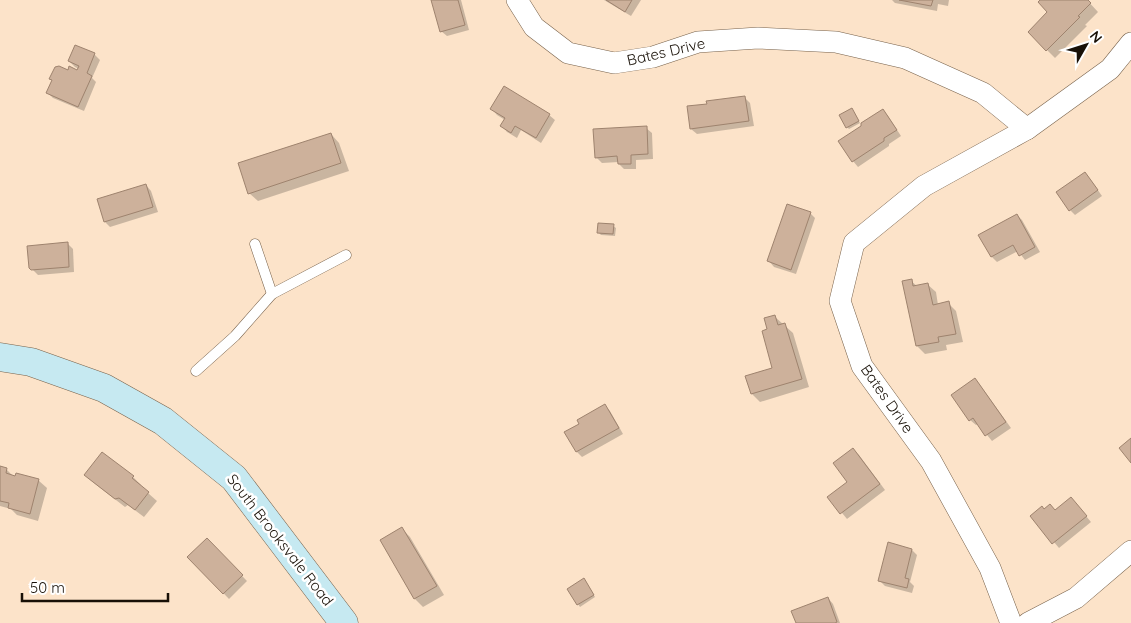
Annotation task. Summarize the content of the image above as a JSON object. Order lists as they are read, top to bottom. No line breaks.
{"streets":{"street":["Bates Drive","South Brooksvale Road"]},"scale_bar":"50 m","north":"top right"}
